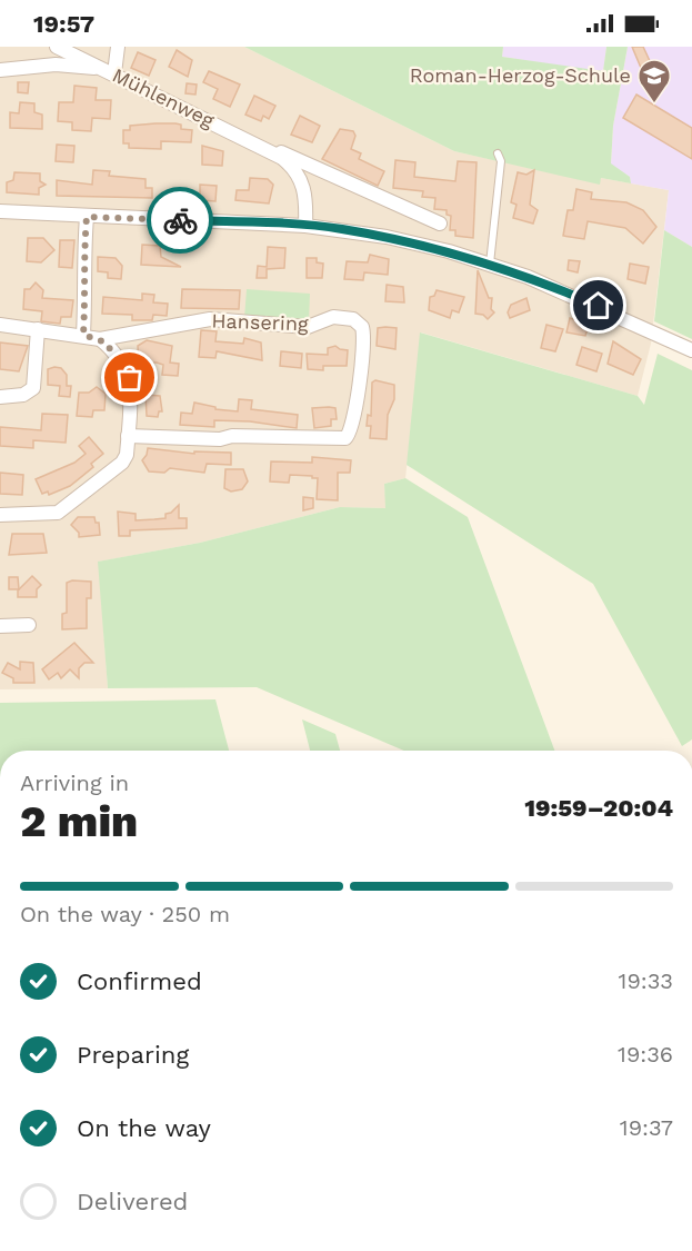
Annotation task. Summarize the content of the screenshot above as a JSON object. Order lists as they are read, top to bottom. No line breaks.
{"streets":{"street":["Mühlenweg","Hansering"]},"places":{"school or university":["Roman-Herzog-Schule"]},"page":{"status":"19:57","heading":["2 min","Arriving in","19:59–20:04"],"bar":"On the way · 250 m","list":[["Confirmed","19:33"],["Preparing","19:36"],["On the way","19:37"],"Delivered"]}}
